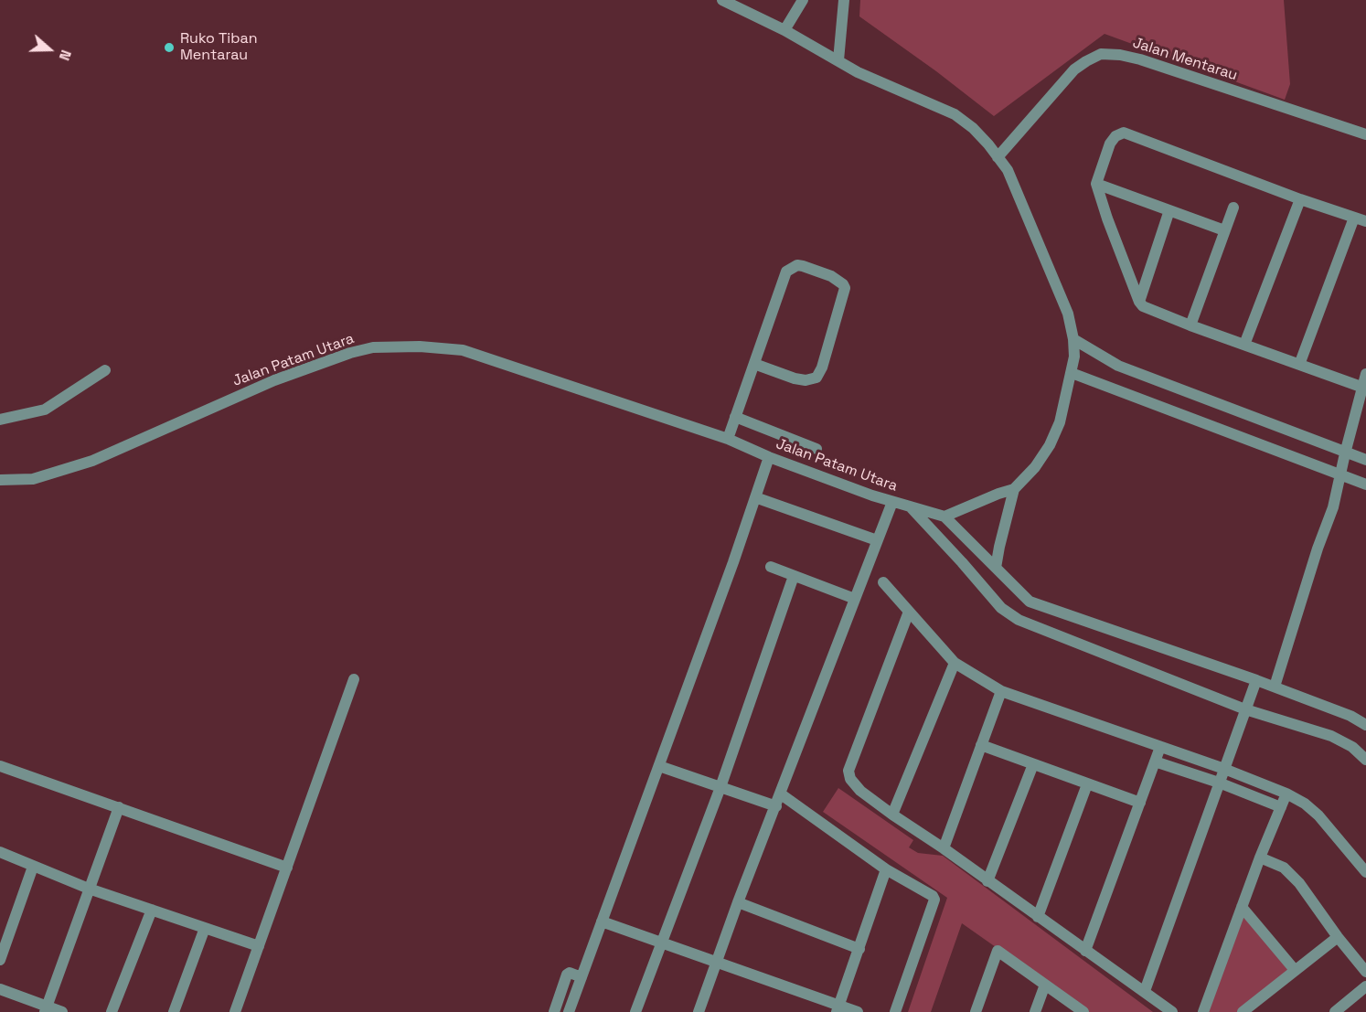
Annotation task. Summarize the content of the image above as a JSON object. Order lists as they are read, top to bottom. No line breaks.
{"streets":{"street":["Jalan Mentarau","Jalan Patam Utara"]},"places":["Ruko Tiban Mentarau"],"north":"right"}
